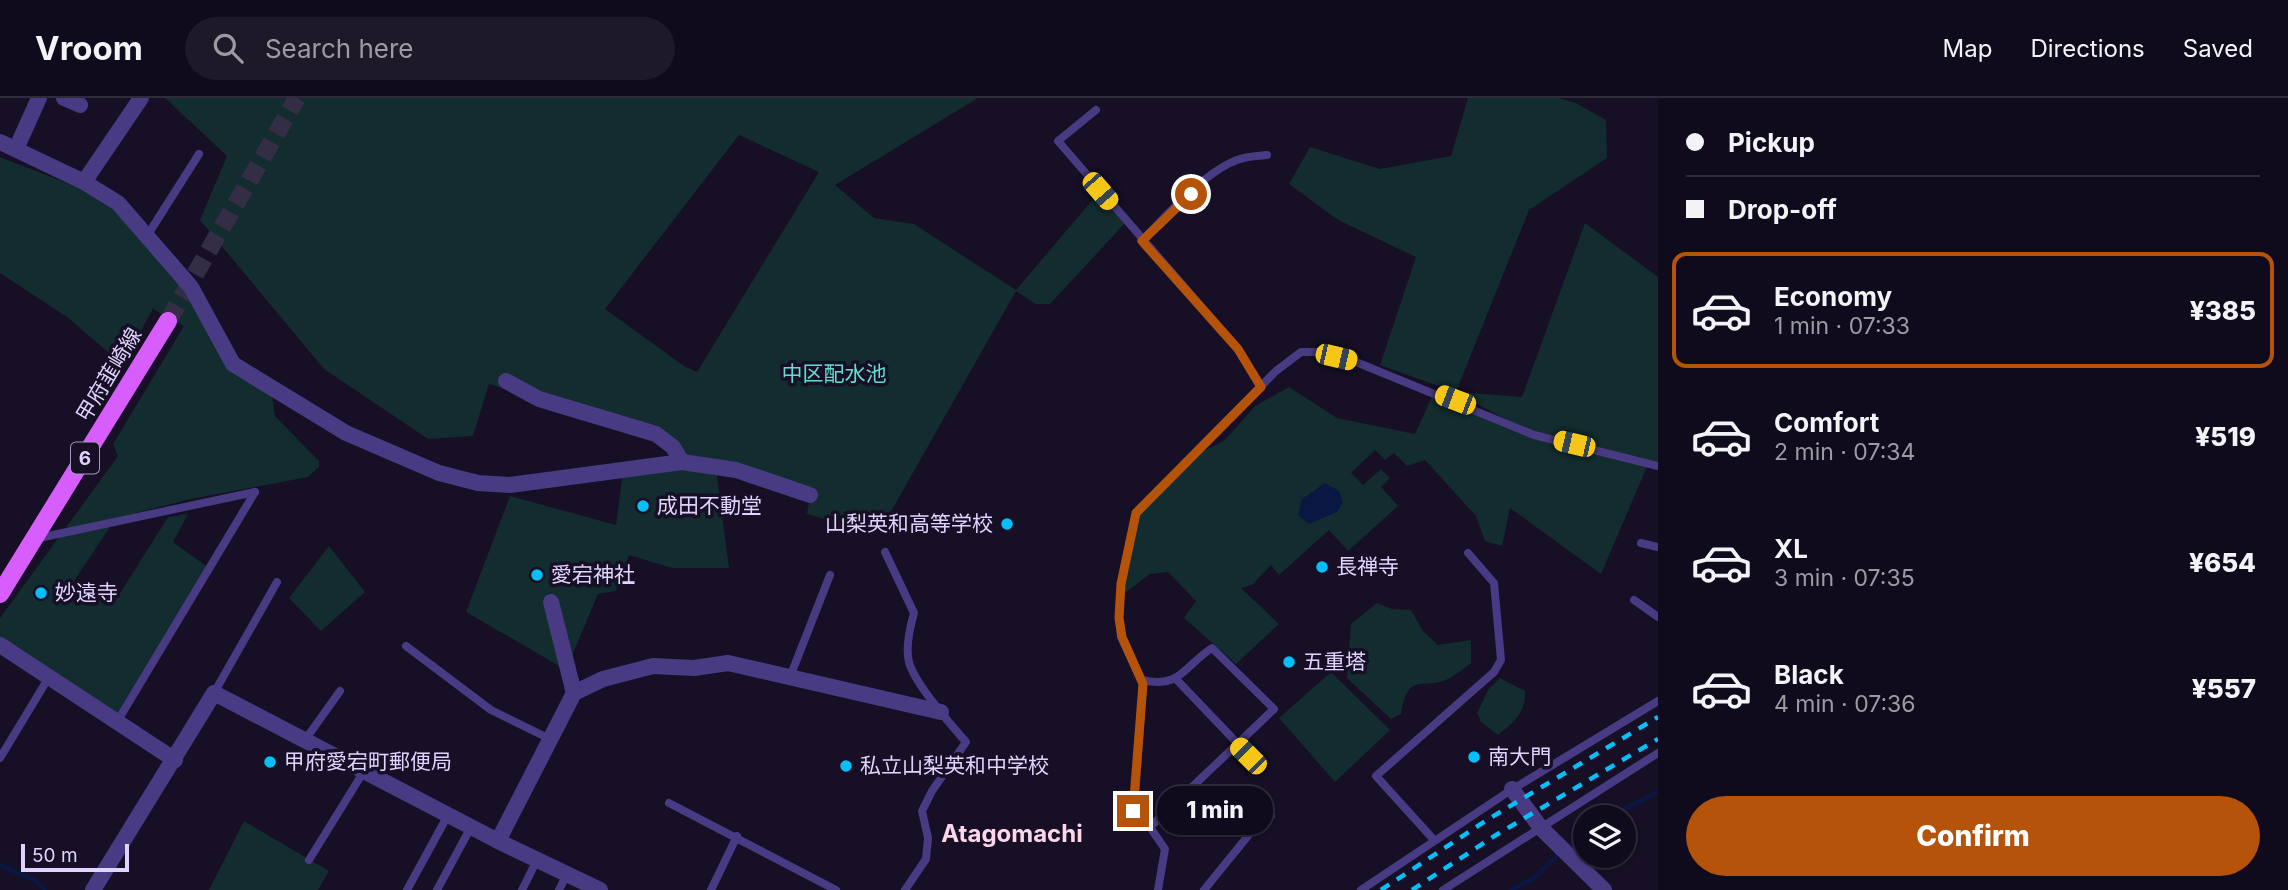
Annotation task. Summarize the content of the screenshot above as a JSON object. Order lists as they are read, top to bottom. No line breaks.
{"streets":{"main road":["甲府韮崎線","6"]},"districts":["Atagomachi"],"parks":["中区配水池"],"places":["成田不動堂","山梨英和高等学校","長禅寺","愛宕神社","妙遠寺","五重塔","南大門","甲府愛宕町郵便局","私立山梨英和中学校"],"scale_bar":"50 m","page":{"header":"Vroom","search":"Search here","nav":["Map","Directions","Saved"],"banner":["Pickup","Drop-off"],"list":[{"name":"Economy","note":"1 min · 07:33","value":"¥385"},{"name":"Comfort","note":"2 min · 07:34","value":"¥519"},{"name":"XL","note":"3 min · 07:35","value":"¥654"},{"name":"Black","note":"4 min · 07:36","value":"¥557"}],"buttons":"Confirm","bubble":"1 min","scale":"50 m"}}
